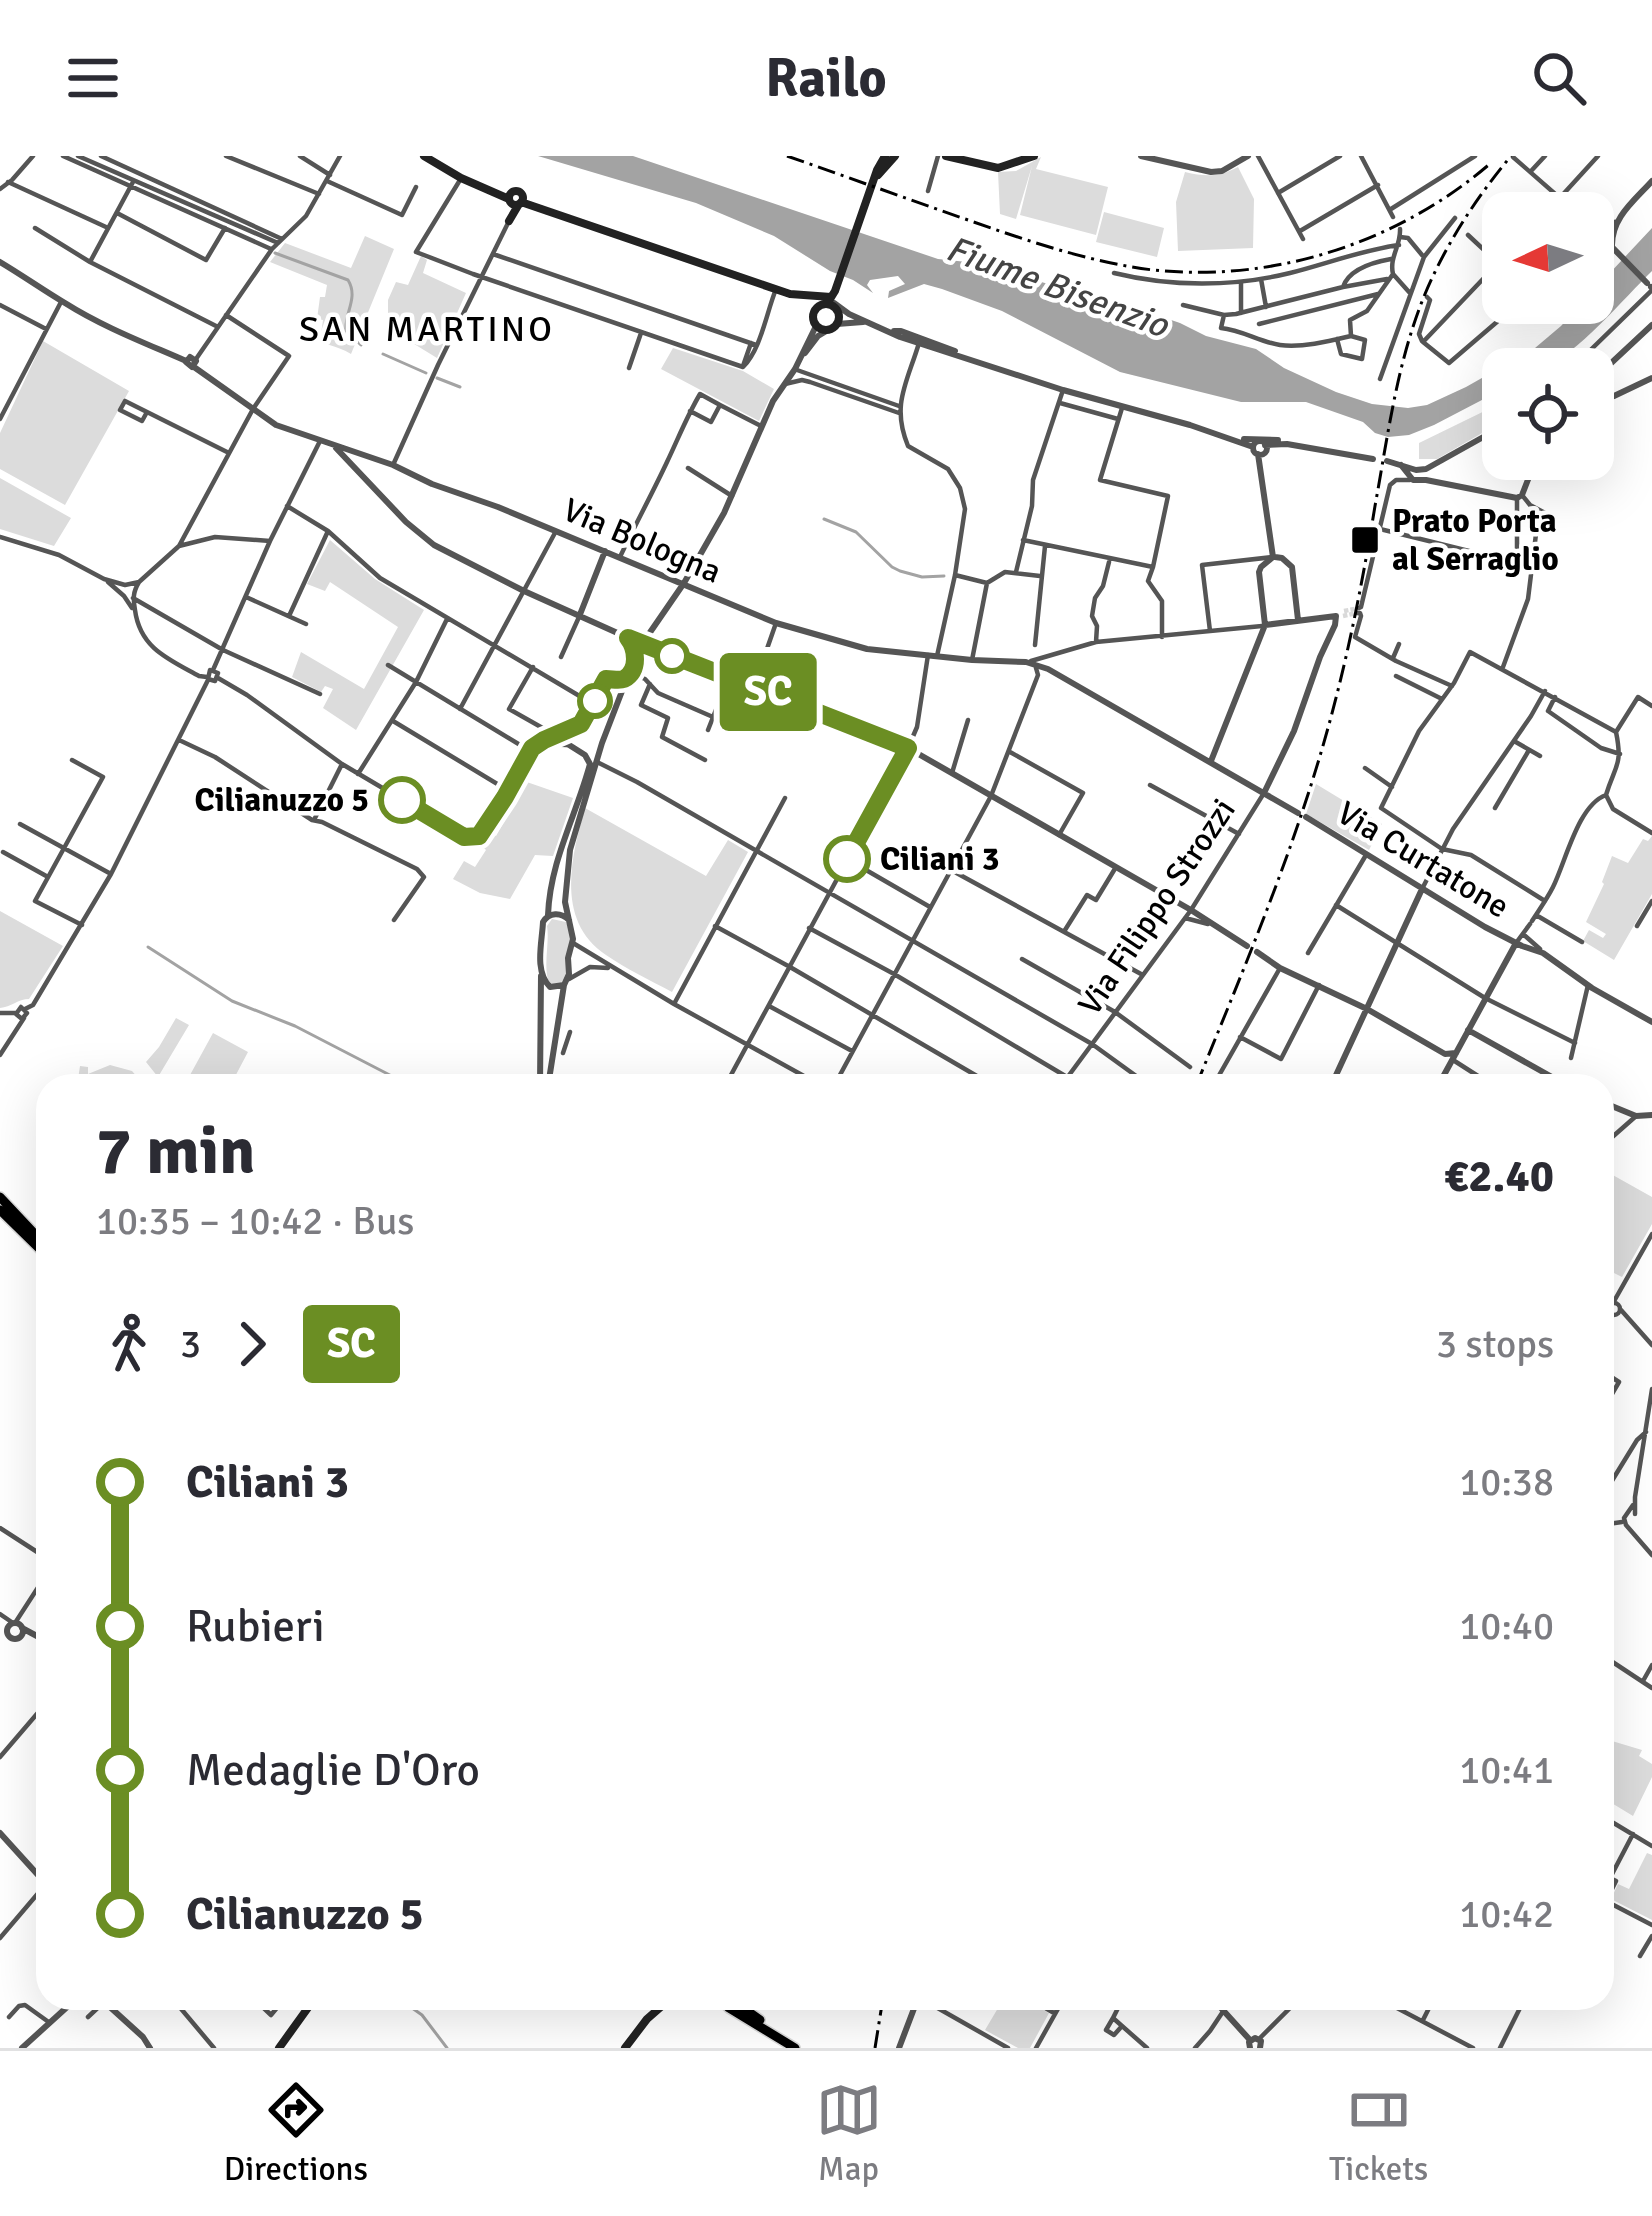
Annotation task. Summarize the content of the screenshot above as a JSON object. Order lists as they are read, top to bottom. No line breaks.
{"streets":{"street":["Via Bologna","Via Curtatone","Via Filippo Strozzi"]},"crossings":[["Via Bologna","Via Curtatone"],["Via Curtatone","Via Filippo Strozzi"]],"districts":["SAN MARTINO"],"water":["Fiume Bisenzio"],"places":{"transit":["Prato Porta al Serraglio"],"other":["Cilianuzzo 5","Ciliani 3"]},"lines":["bus line SC"],"north":"left","page":{"header":"Railo","on_map":"SC","heading":["7 min","10:35 – 10:42 · Bus","€2.40"],"legs":["3","SC","3 stops"],"list":[{"name":"Ciliani 3","value":"10:38"},{"name":"Rubieri","value":"10:40"},{"name":"Medaglie D'Oro","value":"10:41"},{"name":"Cilianuzzo 5","value":"10:42"}],"tabs":["Directions","Map","Tickets"]}}
